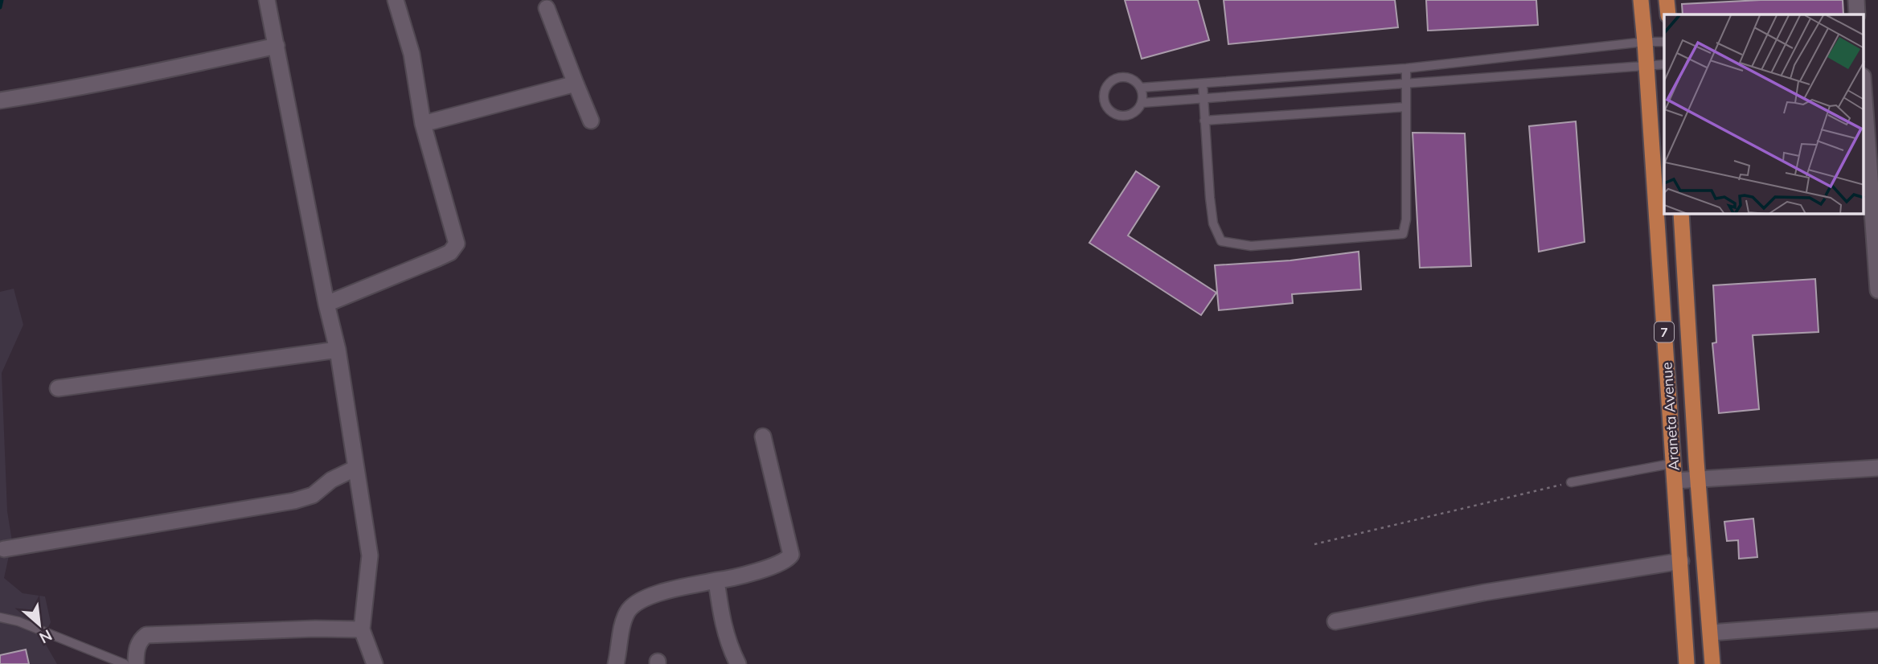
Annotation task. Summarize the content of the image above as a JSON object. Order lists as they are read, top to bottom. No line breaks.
{"streets":{"main road":["7","Araneta Avenue"]},"north":"bottom right"}
